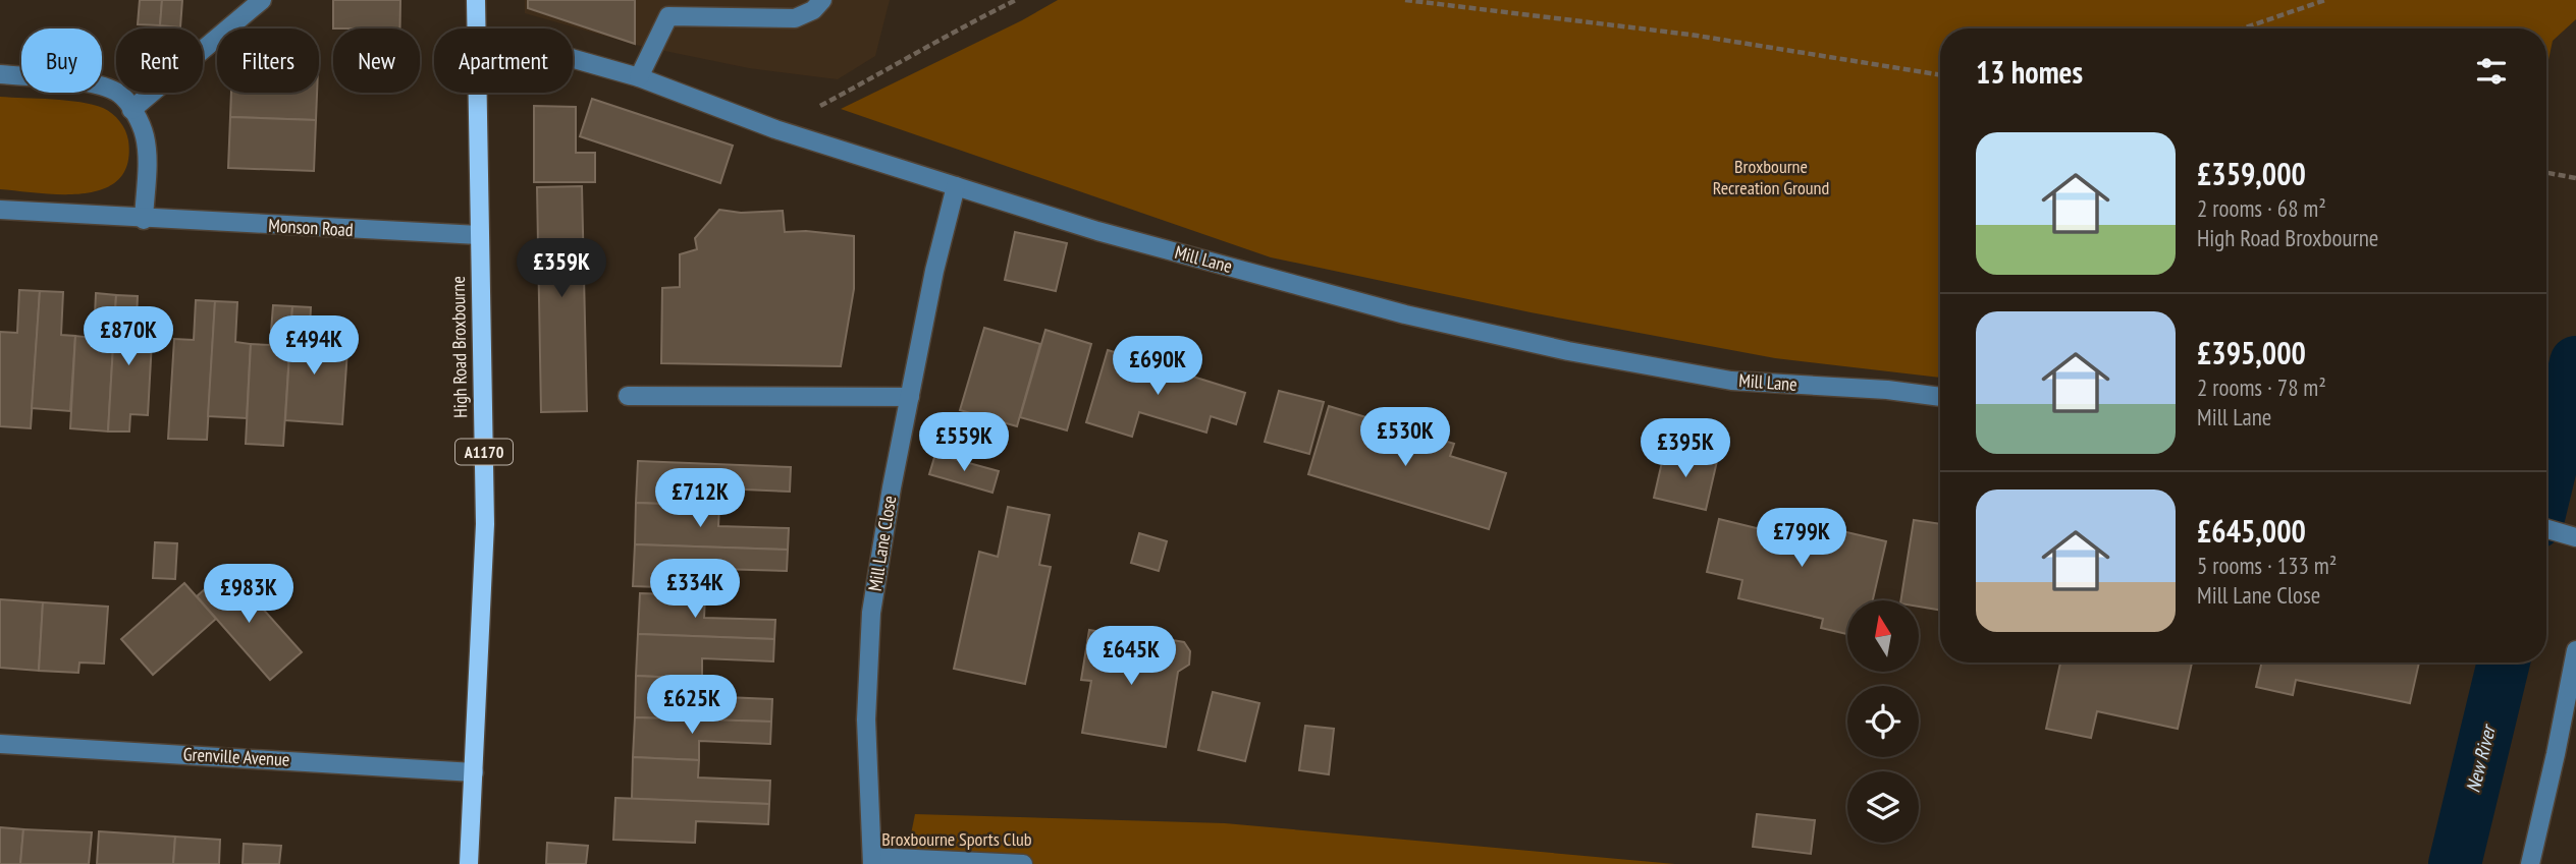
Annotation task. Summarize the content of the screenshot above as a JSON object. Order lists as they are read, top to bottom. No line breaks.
{"streets":{"main road":["High Road Broxbourne","A1170"],"street":["Monson Road","Mill Lane","Mill Lane Close","Grenville Avenue"]},"crossings":[["Monson Road","High Road Broxbourne"],["Mill Lane","Mill Lane Close"],["High Road Broxbourne","Grenville Avenue"]],"water":["New River"],"parks":["Broxbourne Recreation Ground","Broxbourne Sports Club"],"north":"top","page":{"chip":["Buy","Rent","Filters","New","Apartment"],"heading":"13 homes","list":[{"name":"£359,000","note":"2 rooms · 68 m² · High Road Broxbourne"},{"name":"£395,000","note":"2 rooms · 78 m² · Mill Lane"},{"name":"£645,000","note":"5 rooms · 133 m² · Mill Lane Close"}],"price":["£359K","£870K","£494K","£690K","£530K","£559K","£395K","£712K","£799K","£334K","£983K","£645K","£625K"]}}
